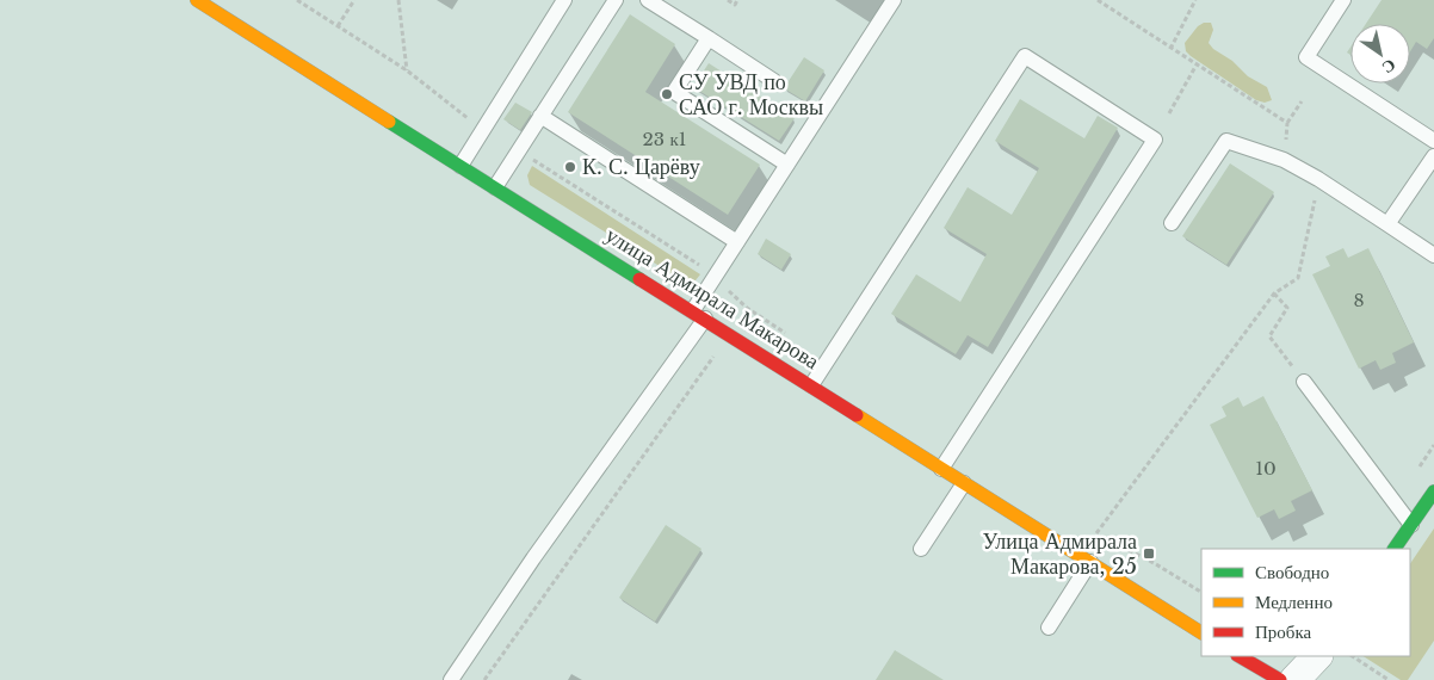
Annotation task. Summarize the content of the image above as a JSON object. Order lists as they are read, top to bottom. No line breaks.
{"streets":{"street":["улица Адмирала Макарова"]},"places":{"other":["СУ УВД по САО г. Москвы","К. С. Царёву"],"transit":["Улица Адмирала Макарова, 25"]},"house_numbers":["23 к1","8","10"],"legend":["Свободно","Медленно","Пробка"],"north":"bottom right"}
